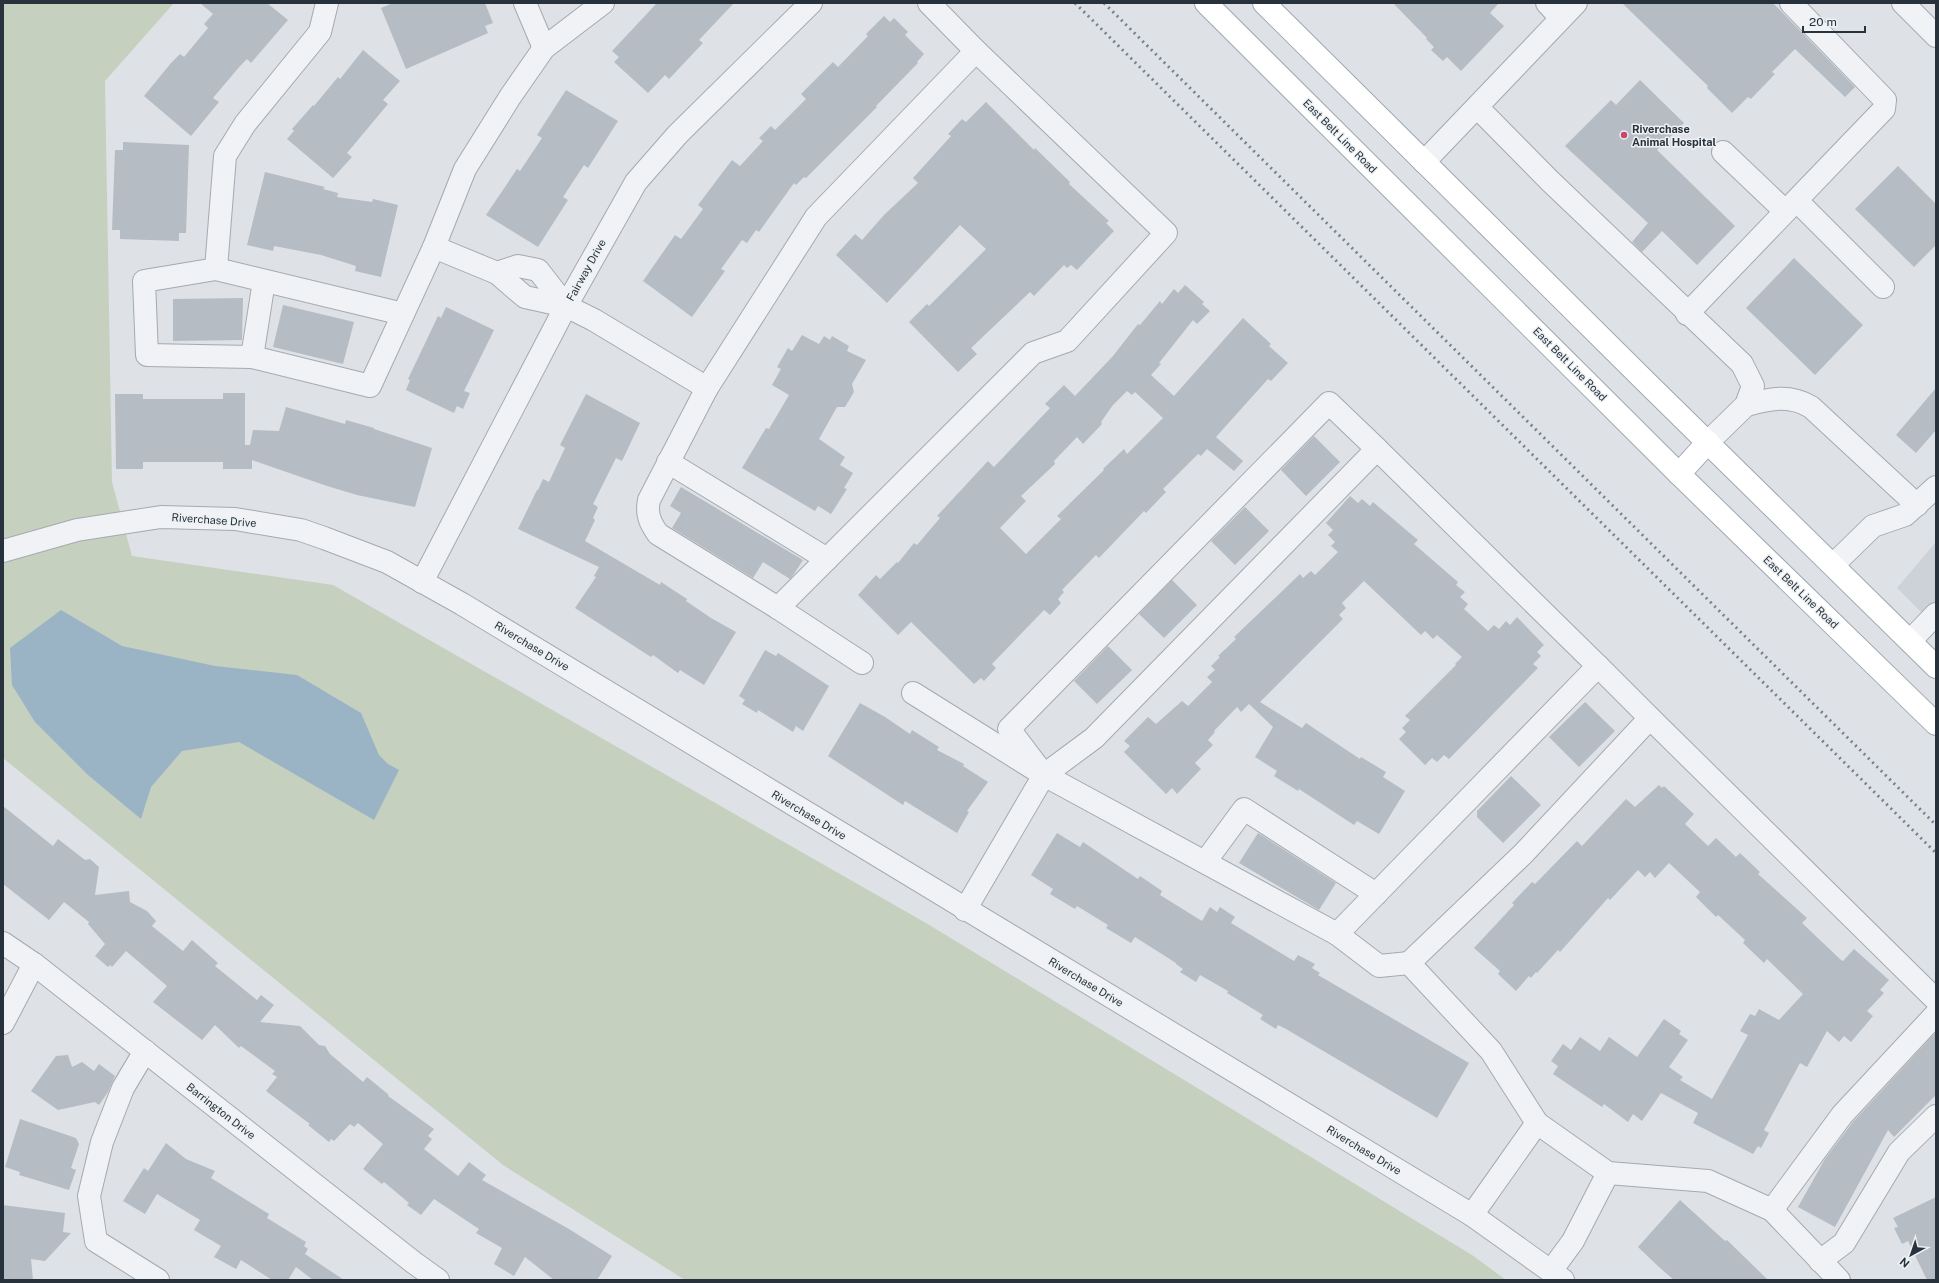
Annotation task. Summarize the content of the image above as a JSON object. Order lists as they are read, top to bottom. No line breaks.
{"streets":{"main road":["East Belt Line Road"],"street":["Fairway Drive","Riverchase Drive","Barrington Drive"]},"crossings":[["Fairway Drive","Riverchase Drive"]],"places":["Riverchase Animal Hospital"],"scale_bar":"20 m","north":"bottom left"}
